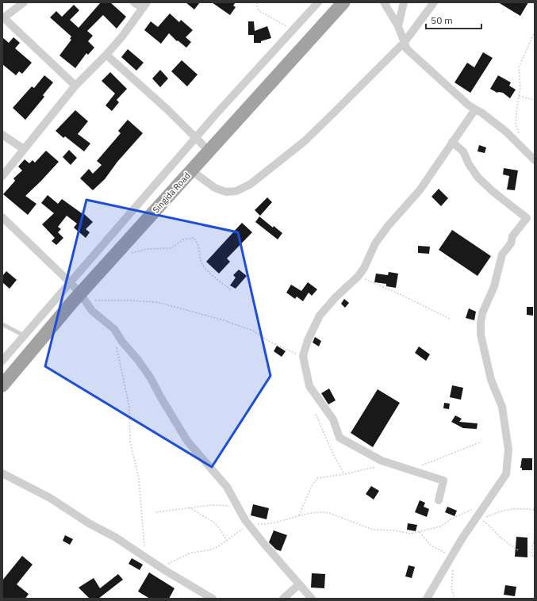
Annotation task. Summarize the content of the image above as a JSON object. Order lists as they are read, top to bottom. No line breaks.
{"streets":{"highway":["Singida Road"]},"scale_bar":"50 m"}
